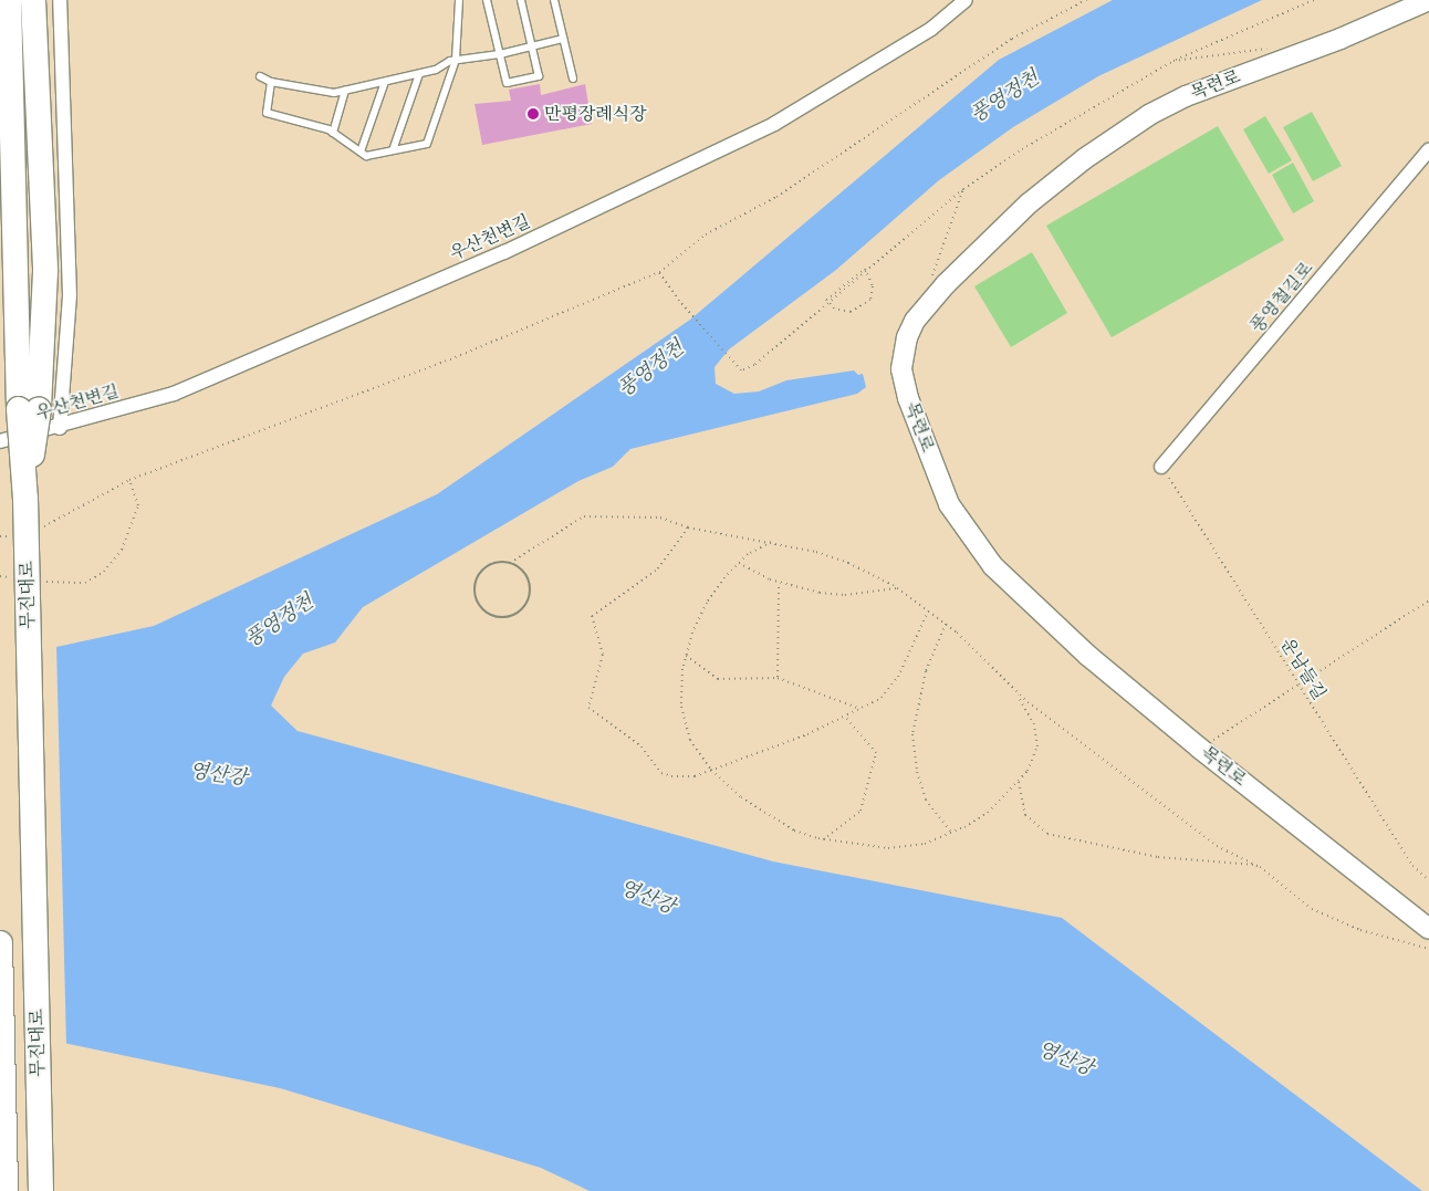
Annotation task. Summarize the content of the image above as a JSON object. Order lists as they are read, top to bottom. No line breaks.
{"streets":{"highway":["무진대로"],"street":["목련로","우산천변길","풍영철길로"],"path":["운남들길"]},"crossings":[["풍영철길로","운남들길"]],"water":["풍영정천","영산강"],"places":["만평장례식장"]}
